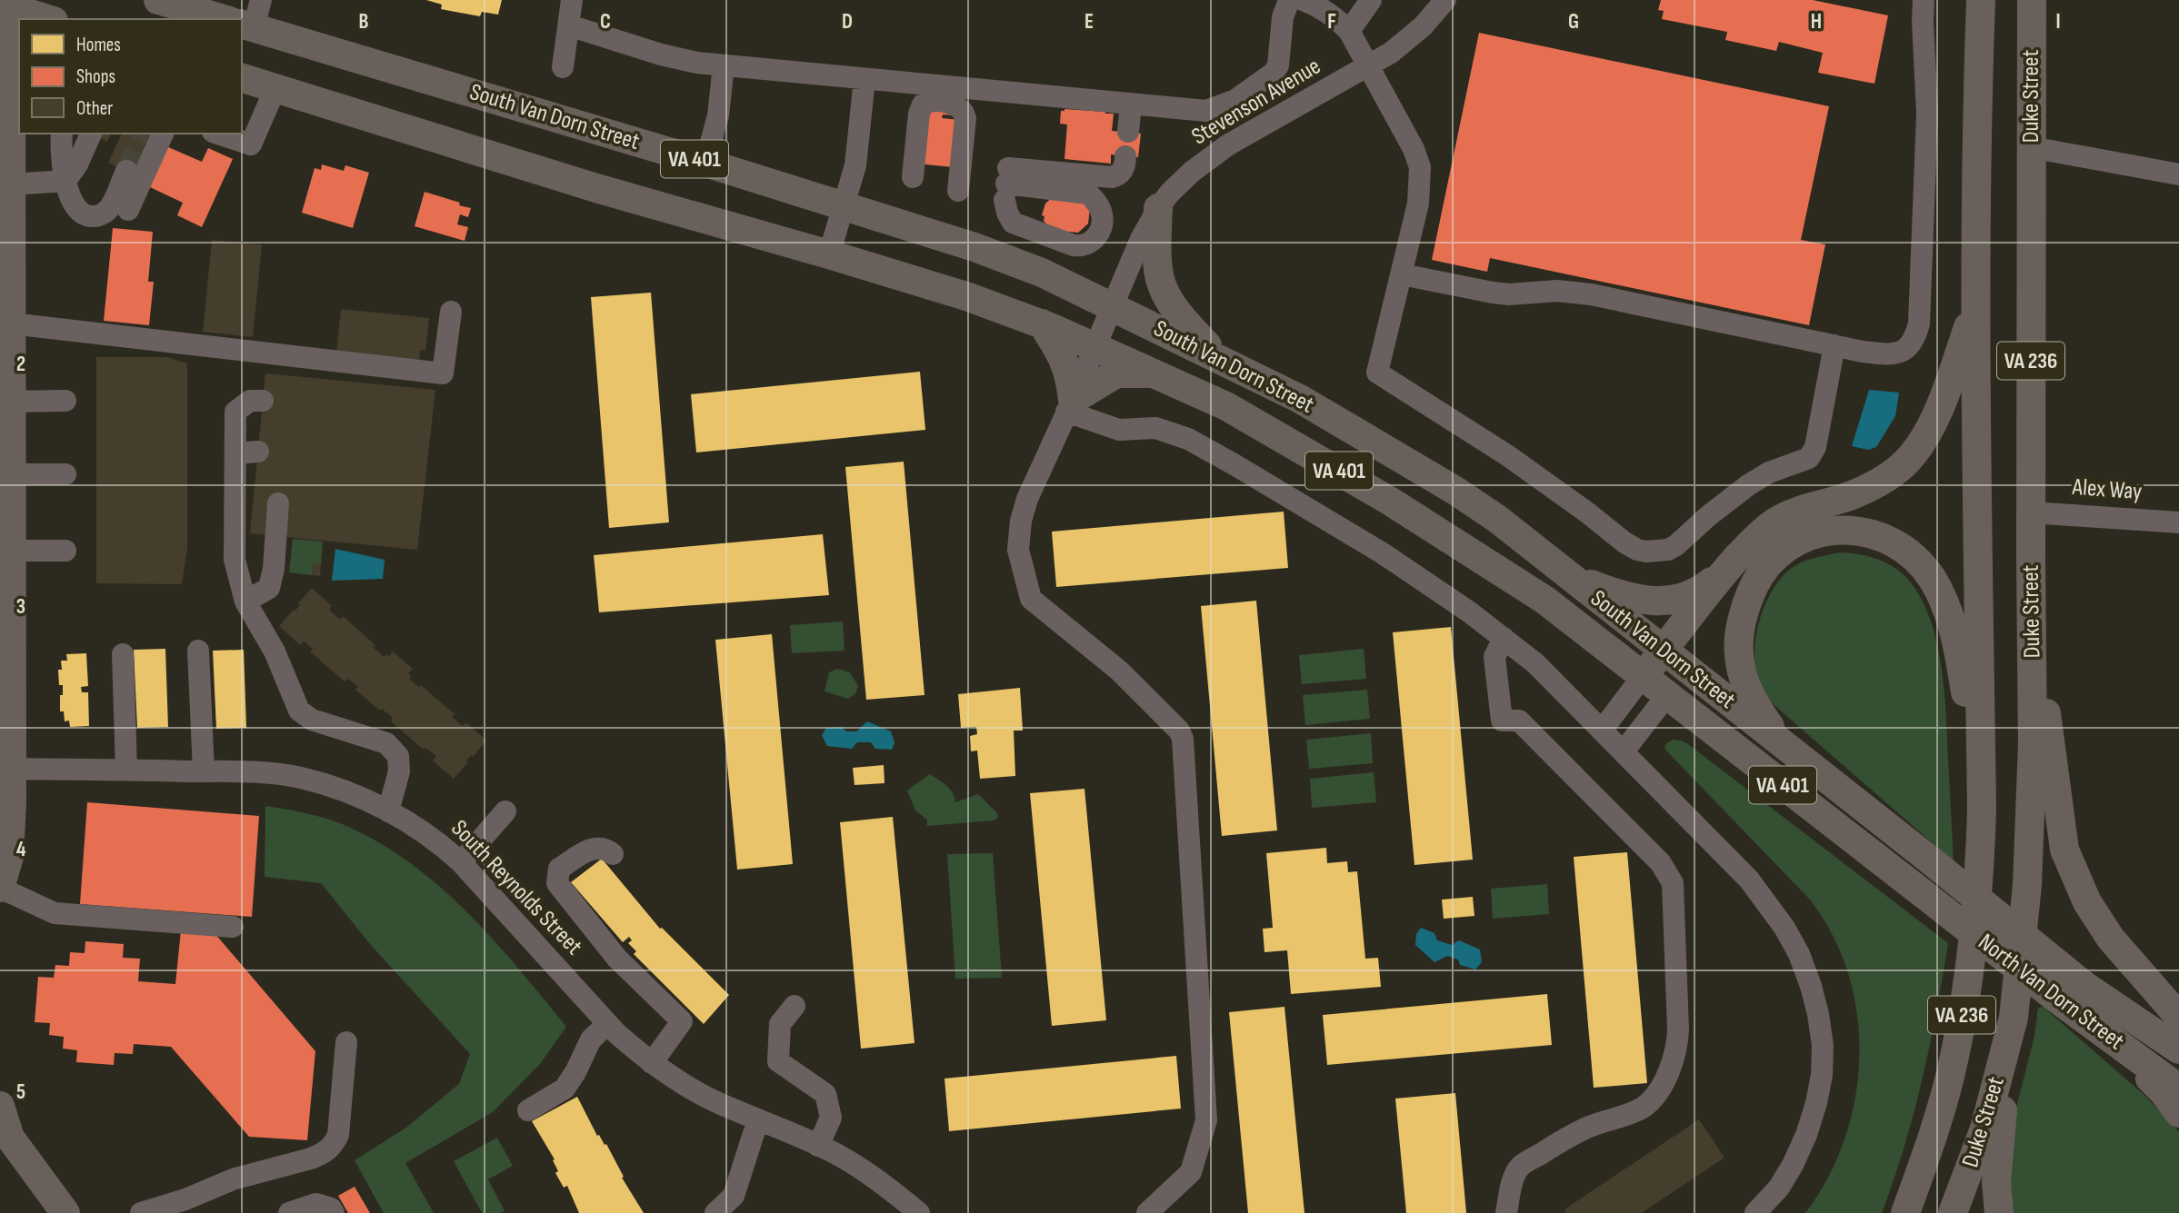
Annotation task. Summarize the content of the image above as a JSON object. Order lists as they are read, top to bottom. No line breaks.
{"streets":{"main road":["Duke Street","South Van Dorn Street","VA 401","VA 236","North Van Dorn Street"],"street":["Stevenson Avenue","Alex Way","South Reynolds Street"]},"crossings":[["Duke Street","Alex Way"],["Stevenson Avenue","South Van Dorn Street"],["South Van Dorn Street","North Van Dorn Street"]],"legend":["Homes","Shops","Other"],"grid":{"columns":["B","C","D","E","F","G","H","I"],"rows":["2","3","4","5"]}}
